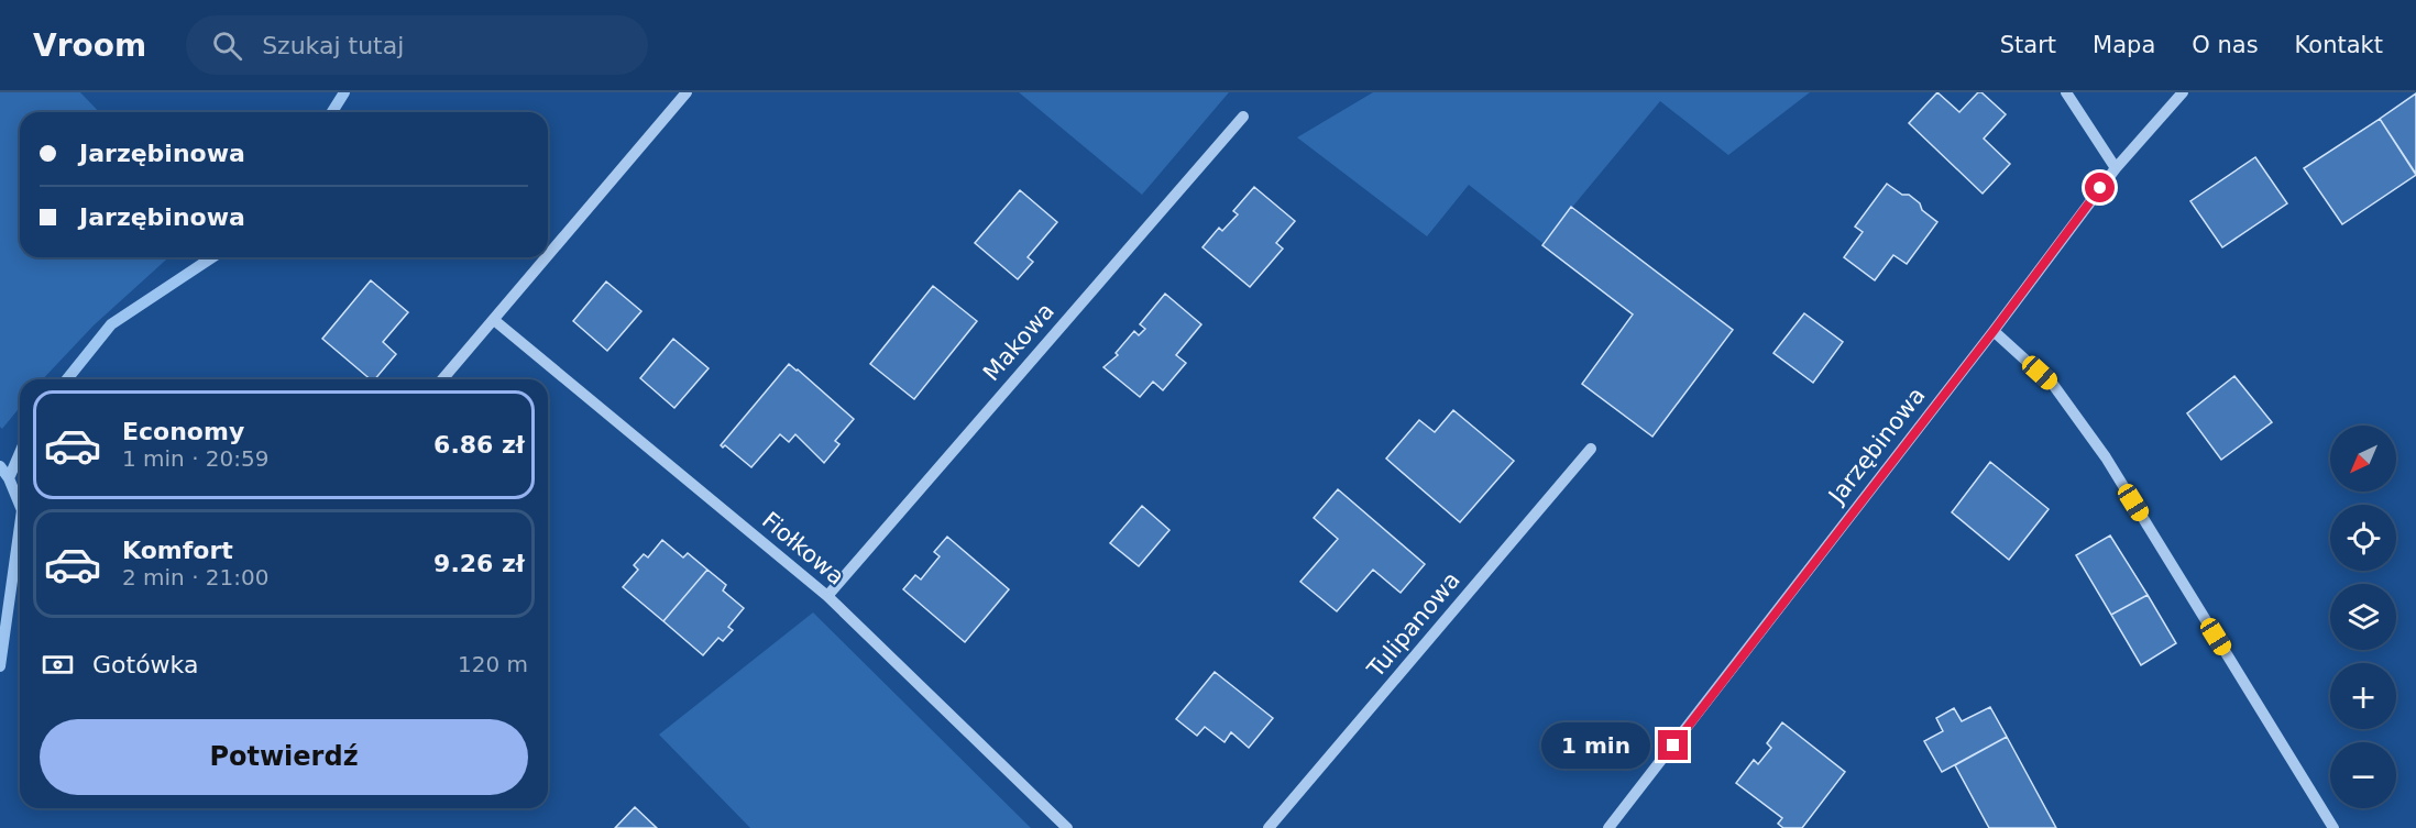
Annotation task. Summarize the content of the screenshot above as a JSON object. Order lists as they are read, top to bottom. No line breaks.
{"streets":{"street":["Makowa","Jarzębinowa","Fiołkowa","Tulipanowa"]},"crossings":[["Makowa","Fiołkowa"]],"north":"bottom left","page":{"header":"Vroom","search":"Szukaj tutaj","nav":["Start","Mapa","O nas","Kontakt"],"banner":["Jarzębinowa","Jarzębinowa"],"list":[{"name":"Economy","note":"1 min · 20:59","value":"6.86 zł"},{"name":"Komfort","note":"2 min · 21:00","value":"9.26 zł"}],"map_buttons":["+","−"],"pay":["Gotówka","120 m"],"buttons":"Potwierdź","bubble":"1 min"}}
